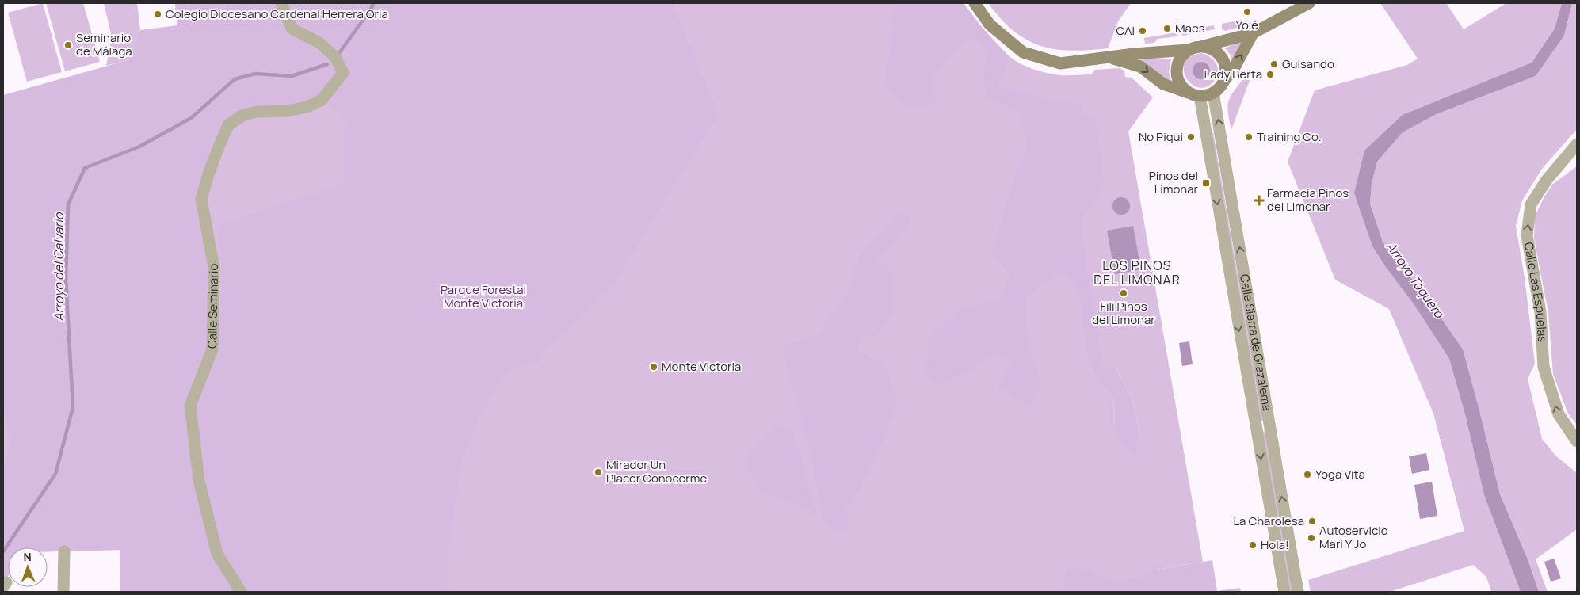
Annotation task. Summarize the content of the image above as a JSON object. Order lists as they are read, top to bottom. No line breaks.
{"streets":{"street":["Calle Las Espuelas","Calle Seminario","Calle Sierra de Grazalema"]},"one_way":["Calle Las Espuelas"],"districts":["LOS PINOS DEL LIMONAR"],"water":["Arroyo del Calvario","Arroyo Toquero"],"parks":["Parque Forestal Monte Victoria"],"places":{"other":["Yolé","Colegio Diocesano Cardenal Herrera Oria","Maes","CAI","Seminario de Málaga","Guisando","Lady Berta","No Piqui","Training Co.","Fili Pinos del Limonar","Monte Victoria","Mirador Un Placer Conocerme","Yoga Vita","La Charolesa","Autoservicio Mari Y Jo","Hola!"],"transit":["Pinos del Limonar"],"health":["Farmacia Pinos del Limonar"]},"north":"top"}
